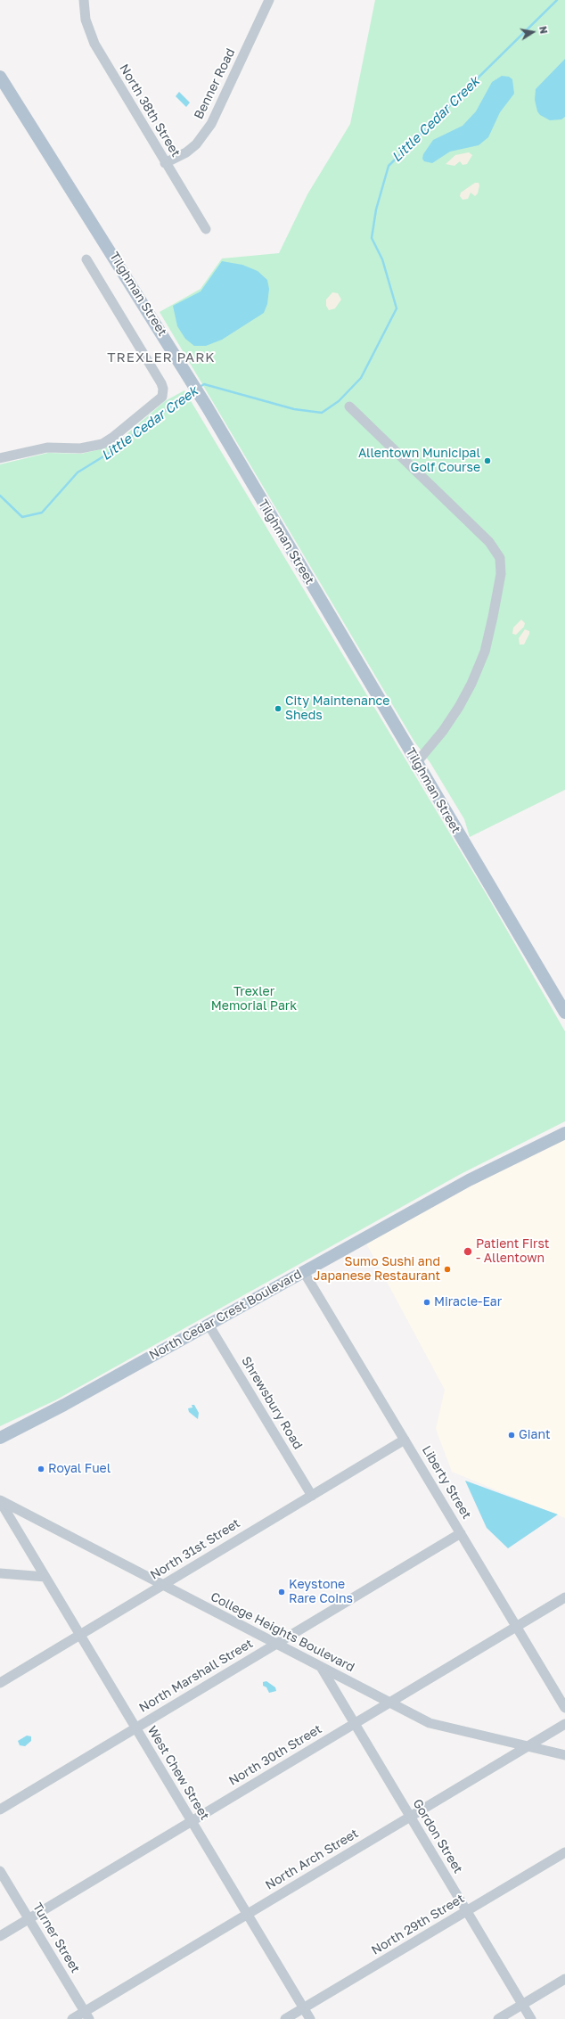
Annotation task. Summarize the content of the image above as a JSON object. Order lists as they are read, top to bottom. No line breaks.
{"streets":{"main road":["Tilghman Street","North Cedar Crest Boulevard"],"street":["Benner Road","North 38th Street","Shrewsbury Road","Liberty Street","North 31st Street","College Heights Boulevard","North Marshall Street","North 30th Street","West Chew Street","Gordon Street","North Arch Street","North 29th Street","Turner Street"]},"crossings":[["Benner Road","North 38th Street"],["North Cedar Crest Boulevard","Shrewsbury Road"],["North Cedar Crest Boulevard","Liberty Street"],["Shrewsbury Road","North 31st Street"],["Liberty Street","North 31st Street"],["Liberty Street","North Marshall Street"],["Liberty Street","North 30th Street"],["North 31st Street","College Heights Boulevard"],["North 31st Street","West Chew Street"],["College Heights Boulevard","North Marshall Street"],["College Heights Boulevard","North 30th Street"],["College Heights Boulevard","West Chew Street"],["College Heights Boulevard","Gordon Street"],["College Heights Boulevard","North Arch Street"],["North Marshall Street","West Chew Street"],["North 30th Street","West Chew Street"],["North 30th Street","Gordon Street"],["North 30th Street","Turner Street"],["West Chew Street","North Arch Street"],["West Chew Street","North 29th Street"],["Gordon Street","North Arch Street"],["Gordon Street","North 29th Street"],["North Arch Street","Turner Street"]],"districts":["TREXLER PARK"],"water":["Little Cedar Creek"],"parks":["Trexler Memorial Park"],"places":["Allentown Municipal Golf Course","City Maintenance Sheds","Patient First - Allentown","Sumo Sushi and Japanese Restaurant","Miracle-Ear","Giant","Royal Fuel","Keystone Rare Coins"],"north":"right"}
